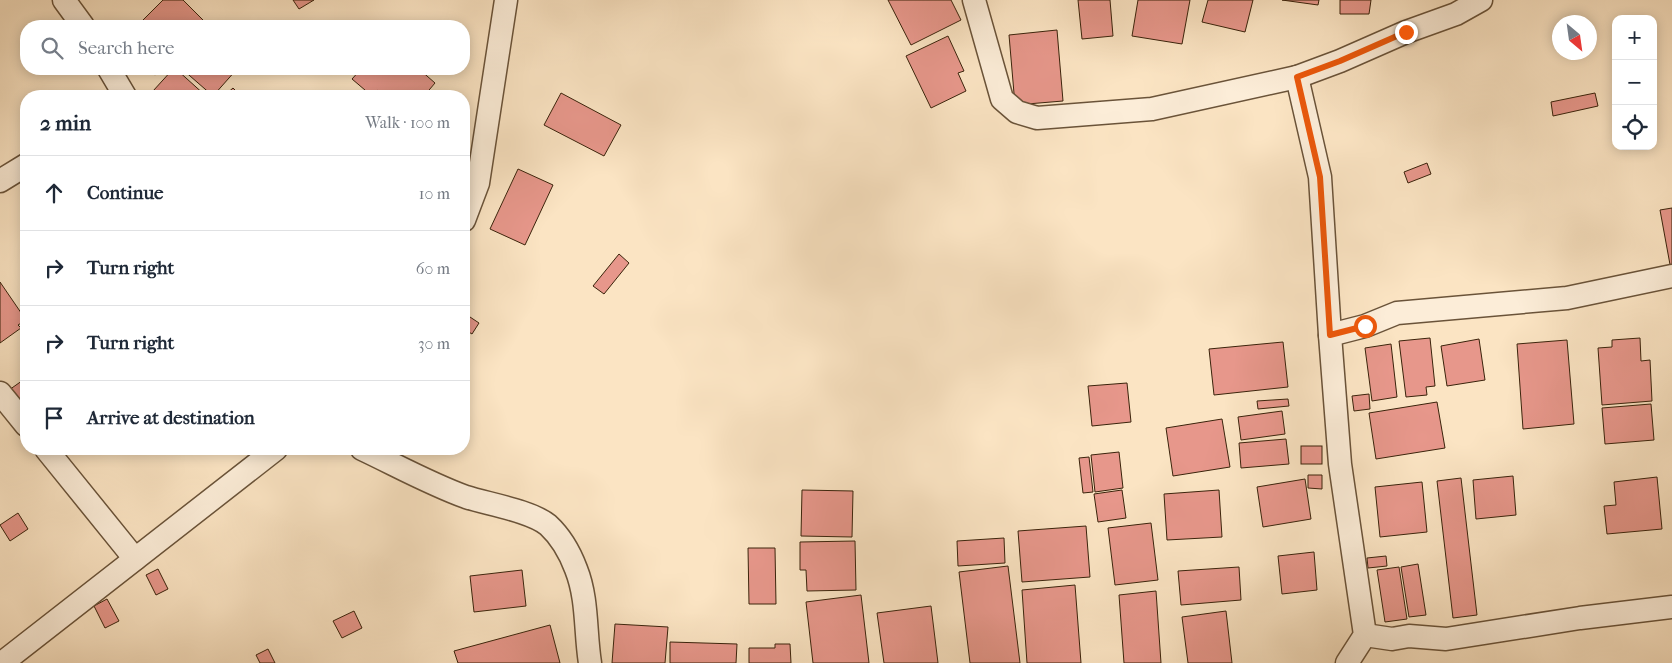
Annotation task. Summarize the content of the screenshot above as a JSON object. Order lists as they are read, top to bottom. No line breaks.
{"north":"bottom right","page":{"map_buttons":["+","−"],"search":"Search here","heading":["2 min","Walk · 100 m"],"list":[["Continue","10 m"],["Turn right","60 m"],["Turn right","30 m"],"Arrive at destination"]}}
